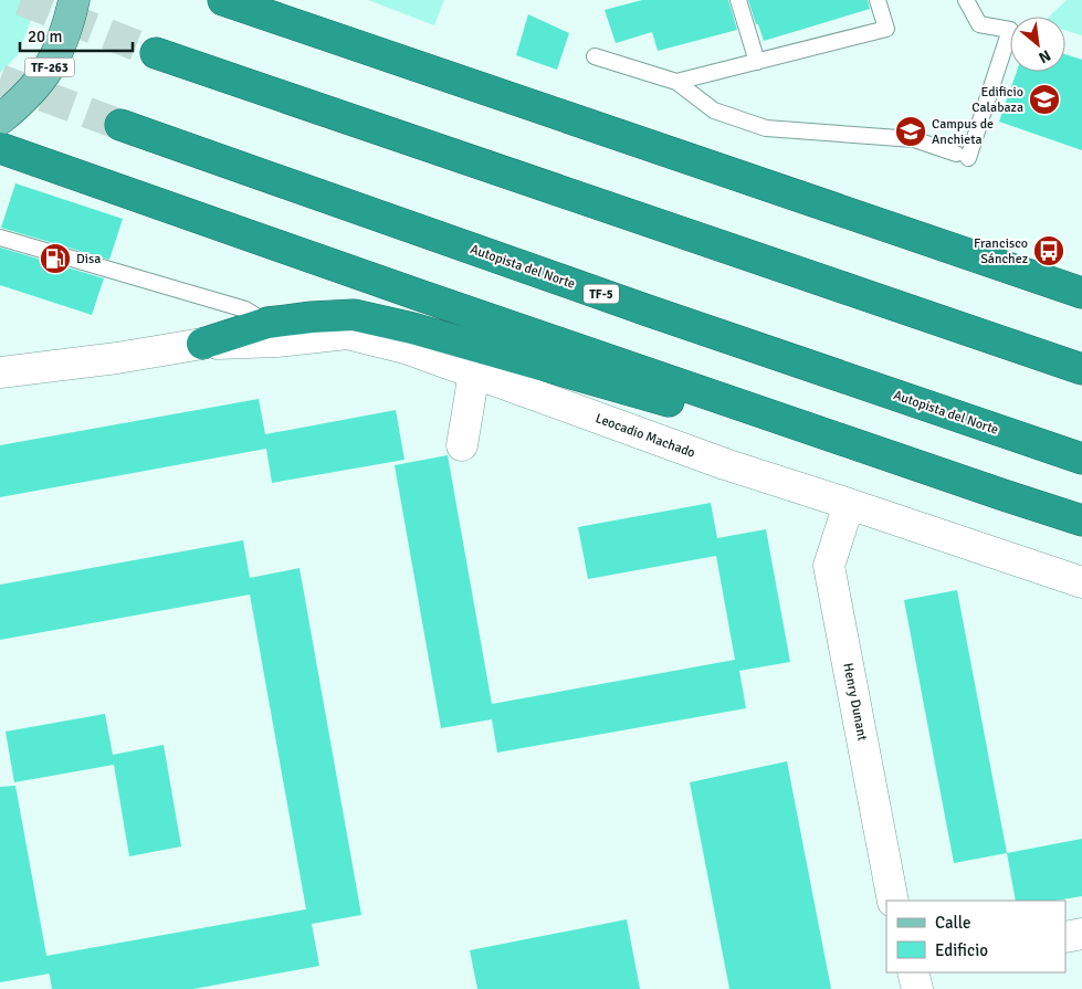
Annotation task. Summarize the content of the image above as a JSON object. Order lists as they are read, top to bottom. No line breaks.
{"streets":{"highway":["Autopista del Norte","TF-5"],"main road":["TF-263"],"street":["Leocadio Machado","Henry Dunant"]},"crossings":[["Leocadio Machado","Henry Dunant"]],"places":{"school or university":["Edificio Calabaza","Campus de Anchieta"],"bus stop":["Francisco Sánchez"],"fuel station":["Disa"]},"legend":["Calle","Edificio"],"scale_bar":"20 m","north":"bottom right"}
